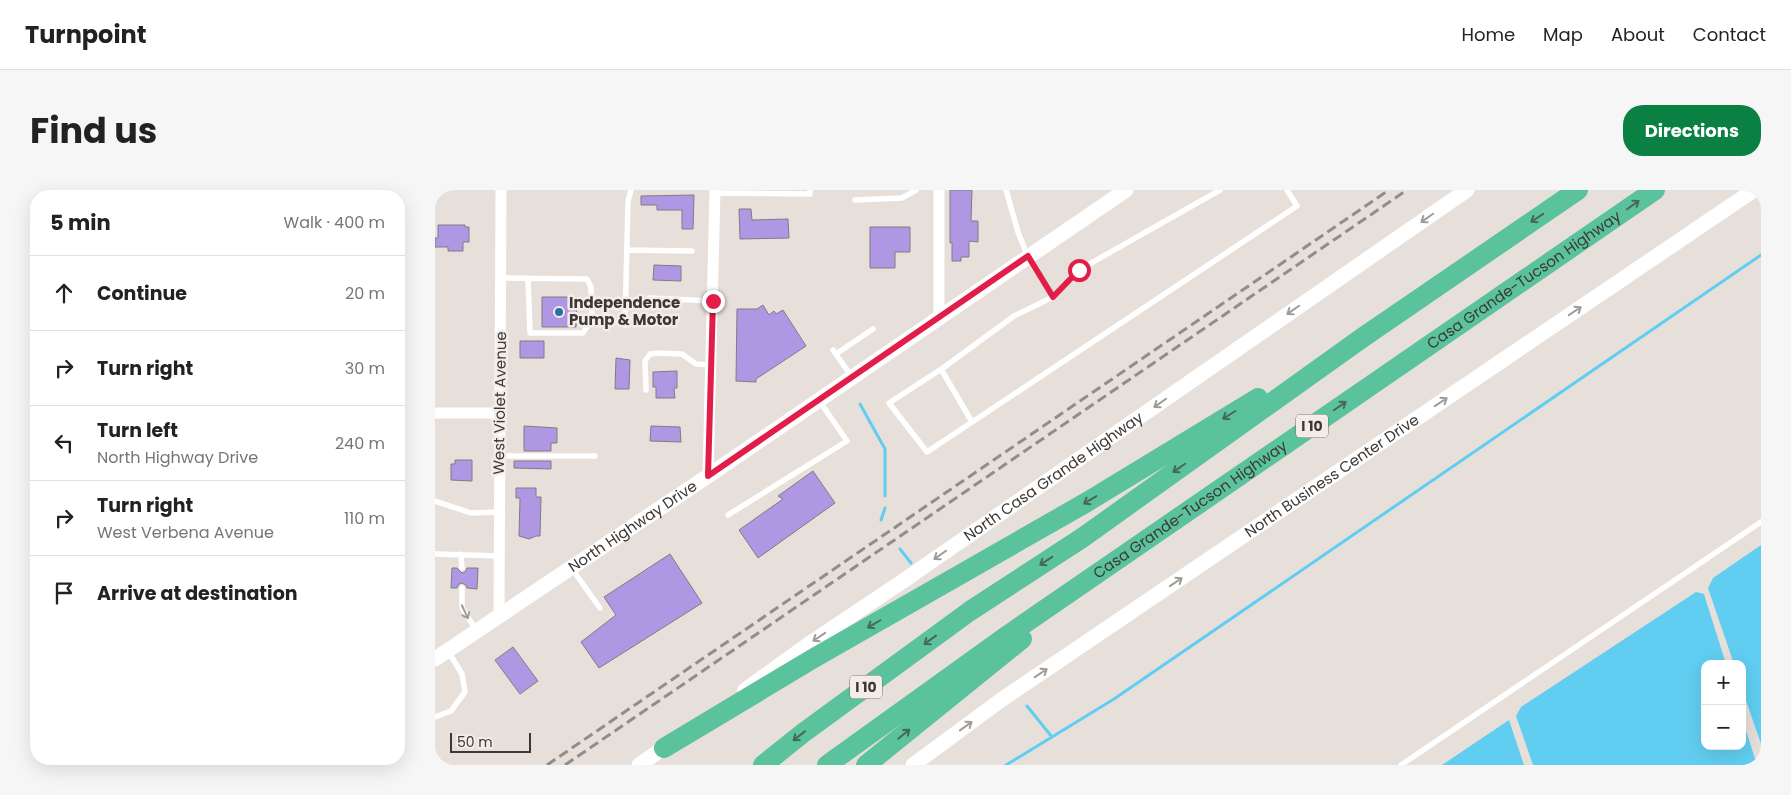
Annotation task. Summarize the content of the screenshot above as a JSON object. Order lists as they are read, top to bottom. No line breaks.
{"streets":{"highway":["Casa Grande-Tucson Highway","I 10"],"main road":["North Business Center Drive","North Casa Grande Highway","North Highway Drive"],"street":["West Violet Avenue"]},"crossings":[["West Violet Avenue","North Highway Drive"]],"one_way":["North Business Center Drive","North Casa Grande Highway"],"places":["Independence Pump & Motor"],"scale_bar":"50 m","page":{"header":"Turnpoint","nav":["Home","Map","About","Contact"],"title":"Find us","buttons":"Directions","heading":["5 min","Walk · 400 m"],"list":[["Continue","20 m"],["Turn right","30 m"],["Turn left","North Highway Drive","240 m"],["Turn right","West Verbena Avenue","110 m"],"Arrive at destination"],"map_buttons":["+","−"],"scale":"50 m"}}
